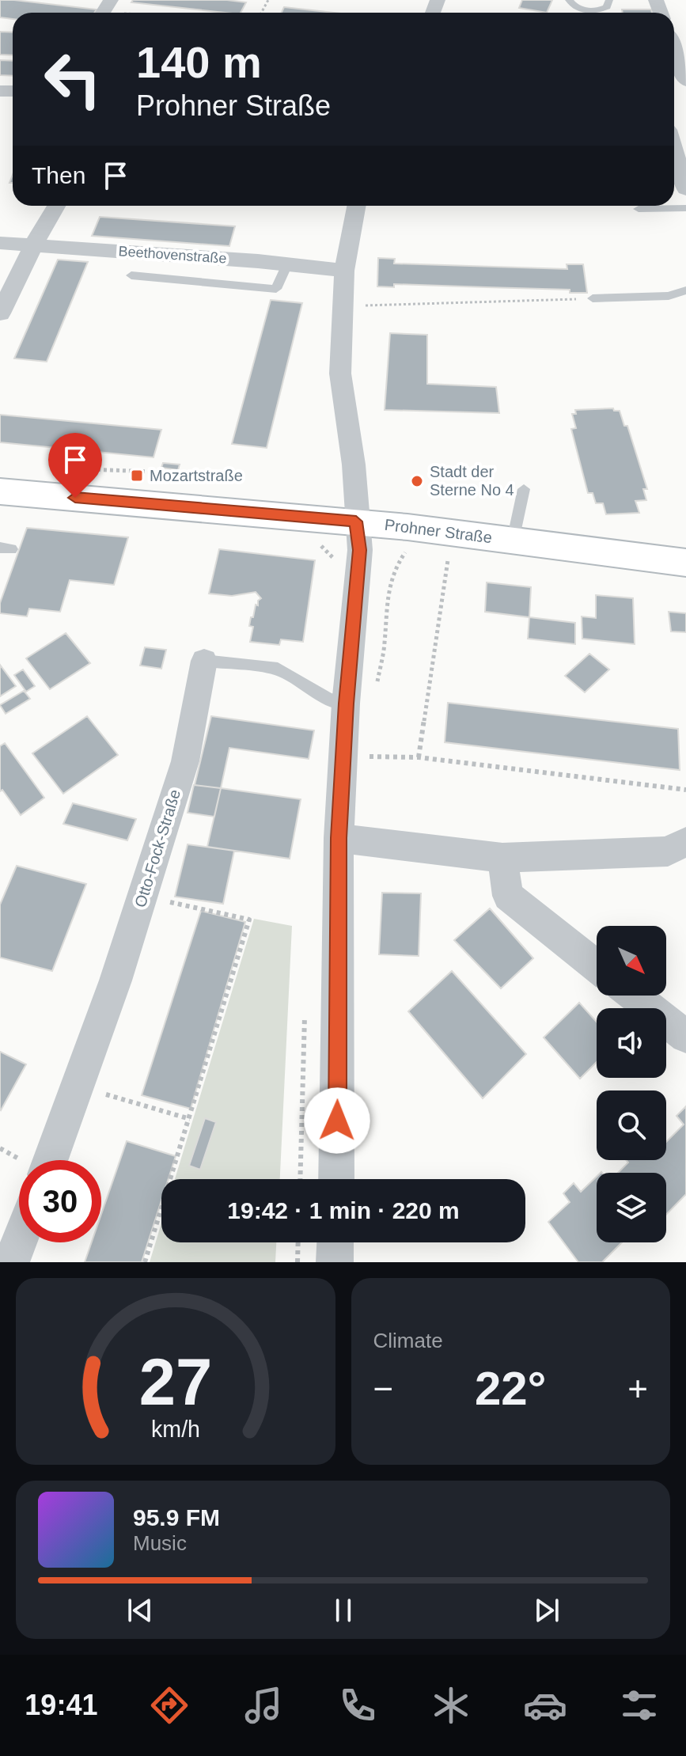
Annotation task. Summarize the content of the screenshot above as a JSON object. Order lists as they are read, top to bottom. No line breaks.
{"streets":{"main road":["Prohner Straße"],"street":["Beethovenstraße","Otto-Fock-Straße"]},"places":{"transit":["Mozartstraße"],"other":["Stadt der Sterne No 4"]},"north":"bottom right","page":{"turn":["140 m","Prohner Straße"],"then":"Then","limit":"30","trip":"19:42 · 1 min · 220 m","tile":"Climate","heat":["−","22°","+"],"song":["95.9 FM","Music"],"tabs":"19:41","gauge":["27","km/h"]}}
